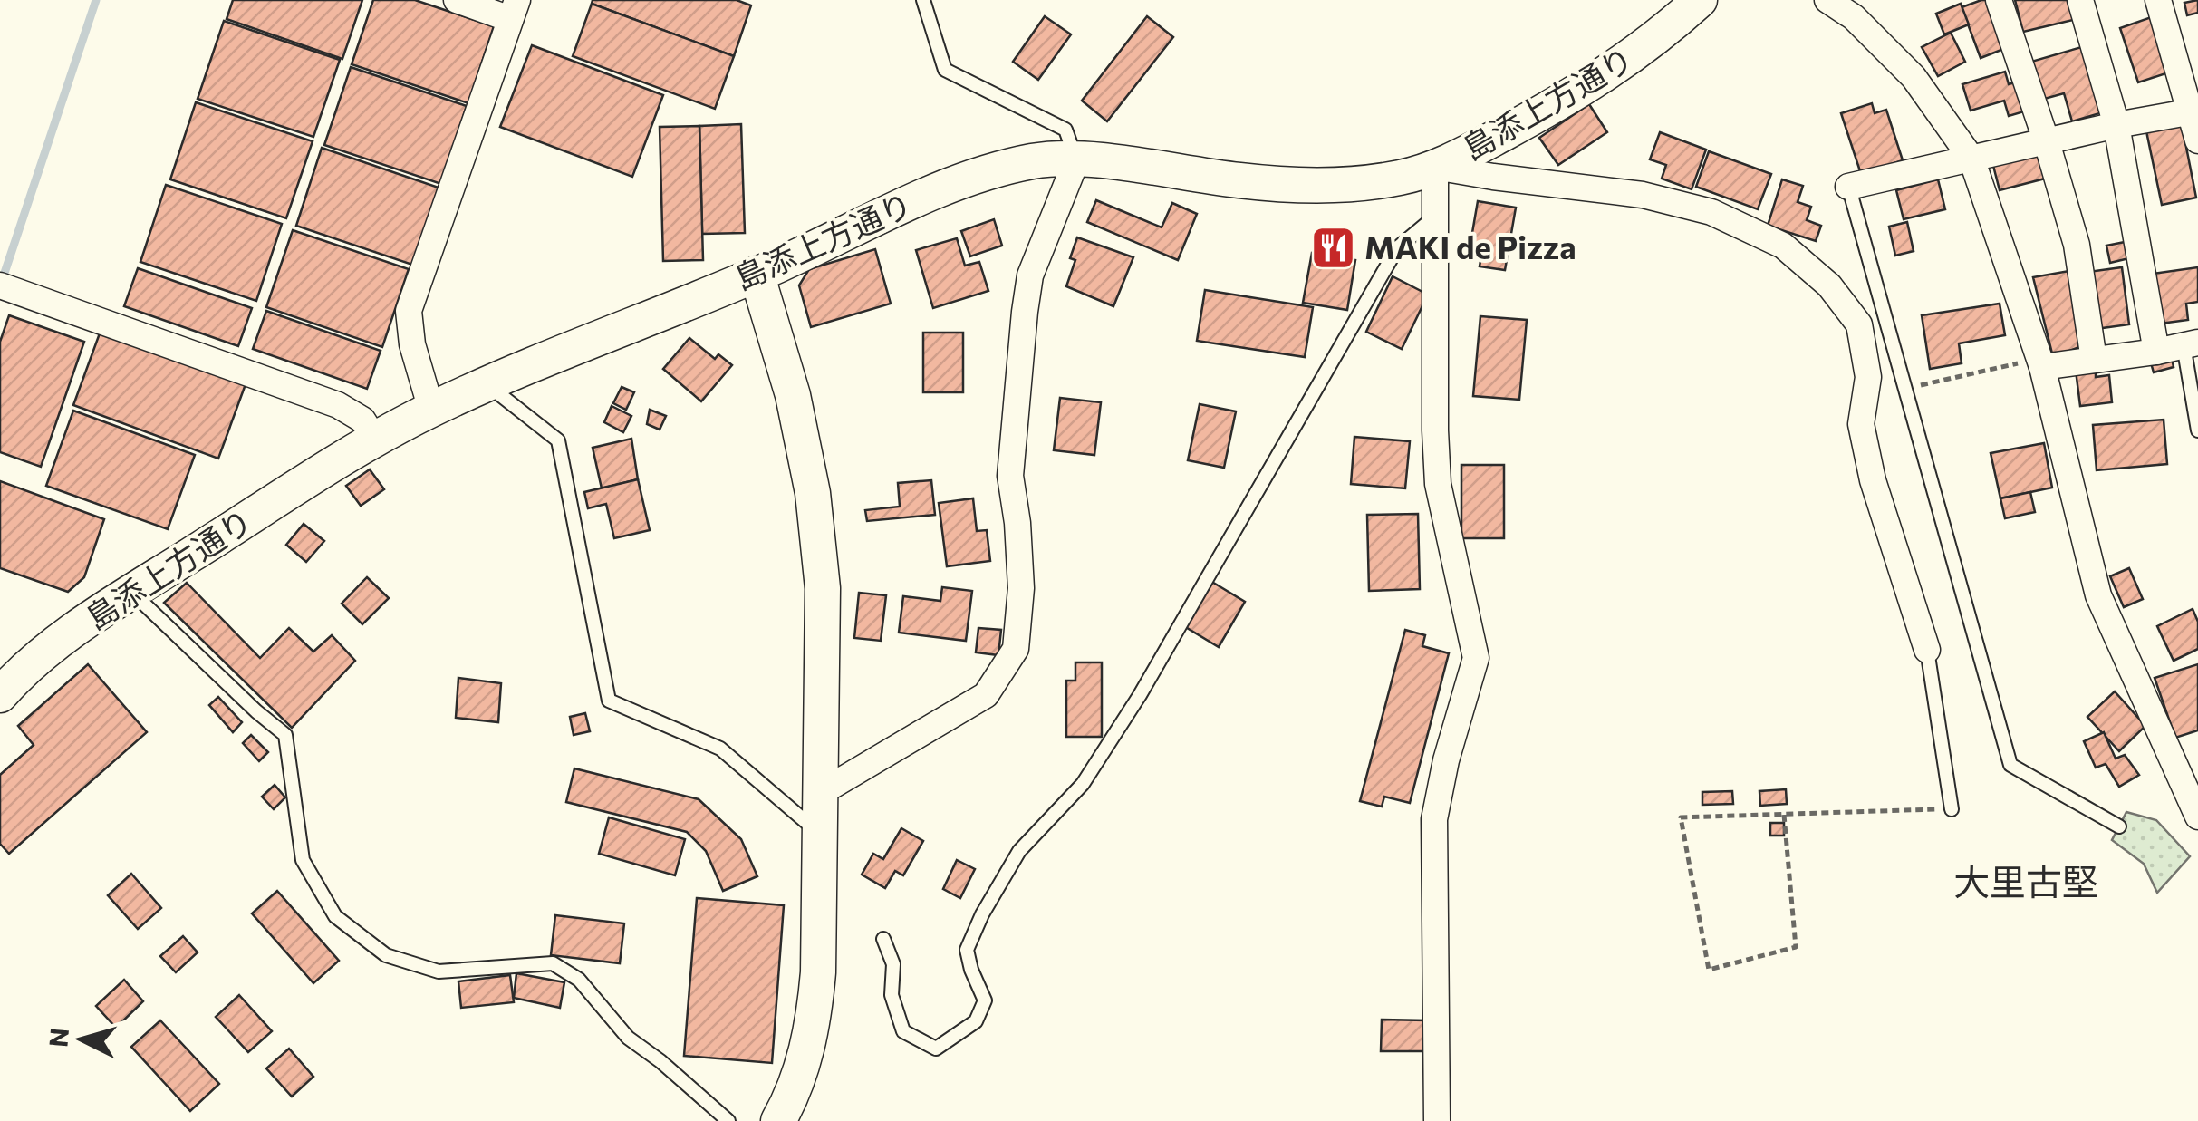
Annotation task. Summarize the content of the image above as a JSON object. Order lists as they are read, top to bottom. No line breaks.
{"streets":{"street":["島添上方通り"]},"districts":["大里古堅"],"places":{"restaurant":["MAKI de Pizza"]},"north":"left"}
